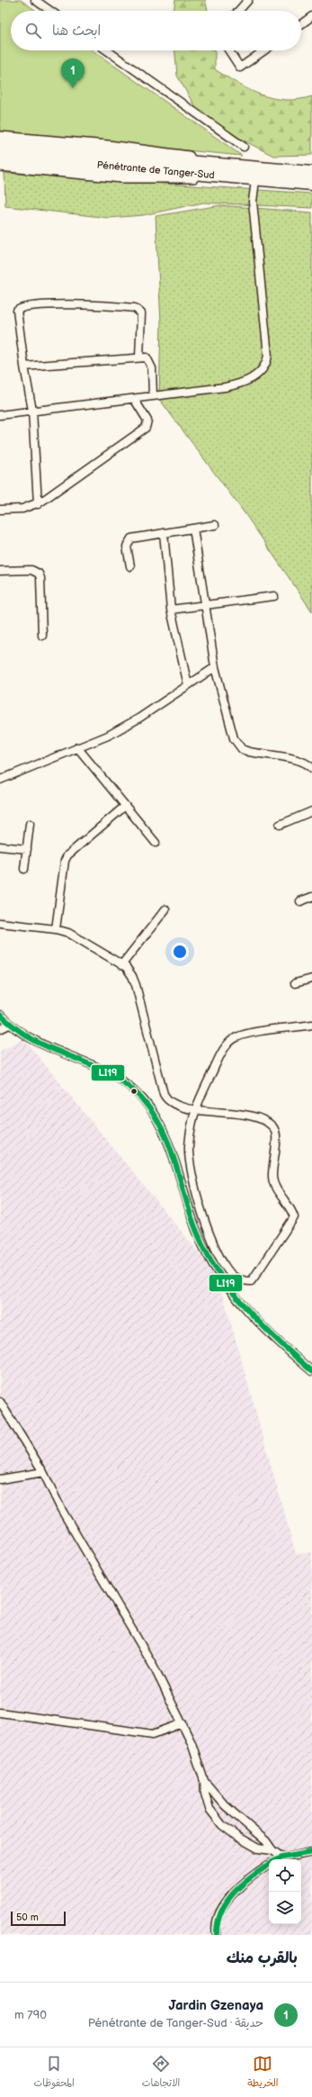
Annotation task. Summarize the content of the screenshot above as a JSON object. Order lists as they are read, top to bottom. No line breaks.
{"streets":{"highway":["Pénétrante de Tanger-Sud"]},"lines":["transit line LI19"],"scale_bar":"50 m","page":{"search":"ابحث هنا","pins":"1","scale":"50 m","heading":"بالقرب منك","list":[{"mark":"1","name":"Jardin Gzenaya","note":"حديقة · Pénétrante de Tanger-Sud","value":"790 m"}],"nav":["الخريطة","الاتجاهات","المحفوظات"]}}
